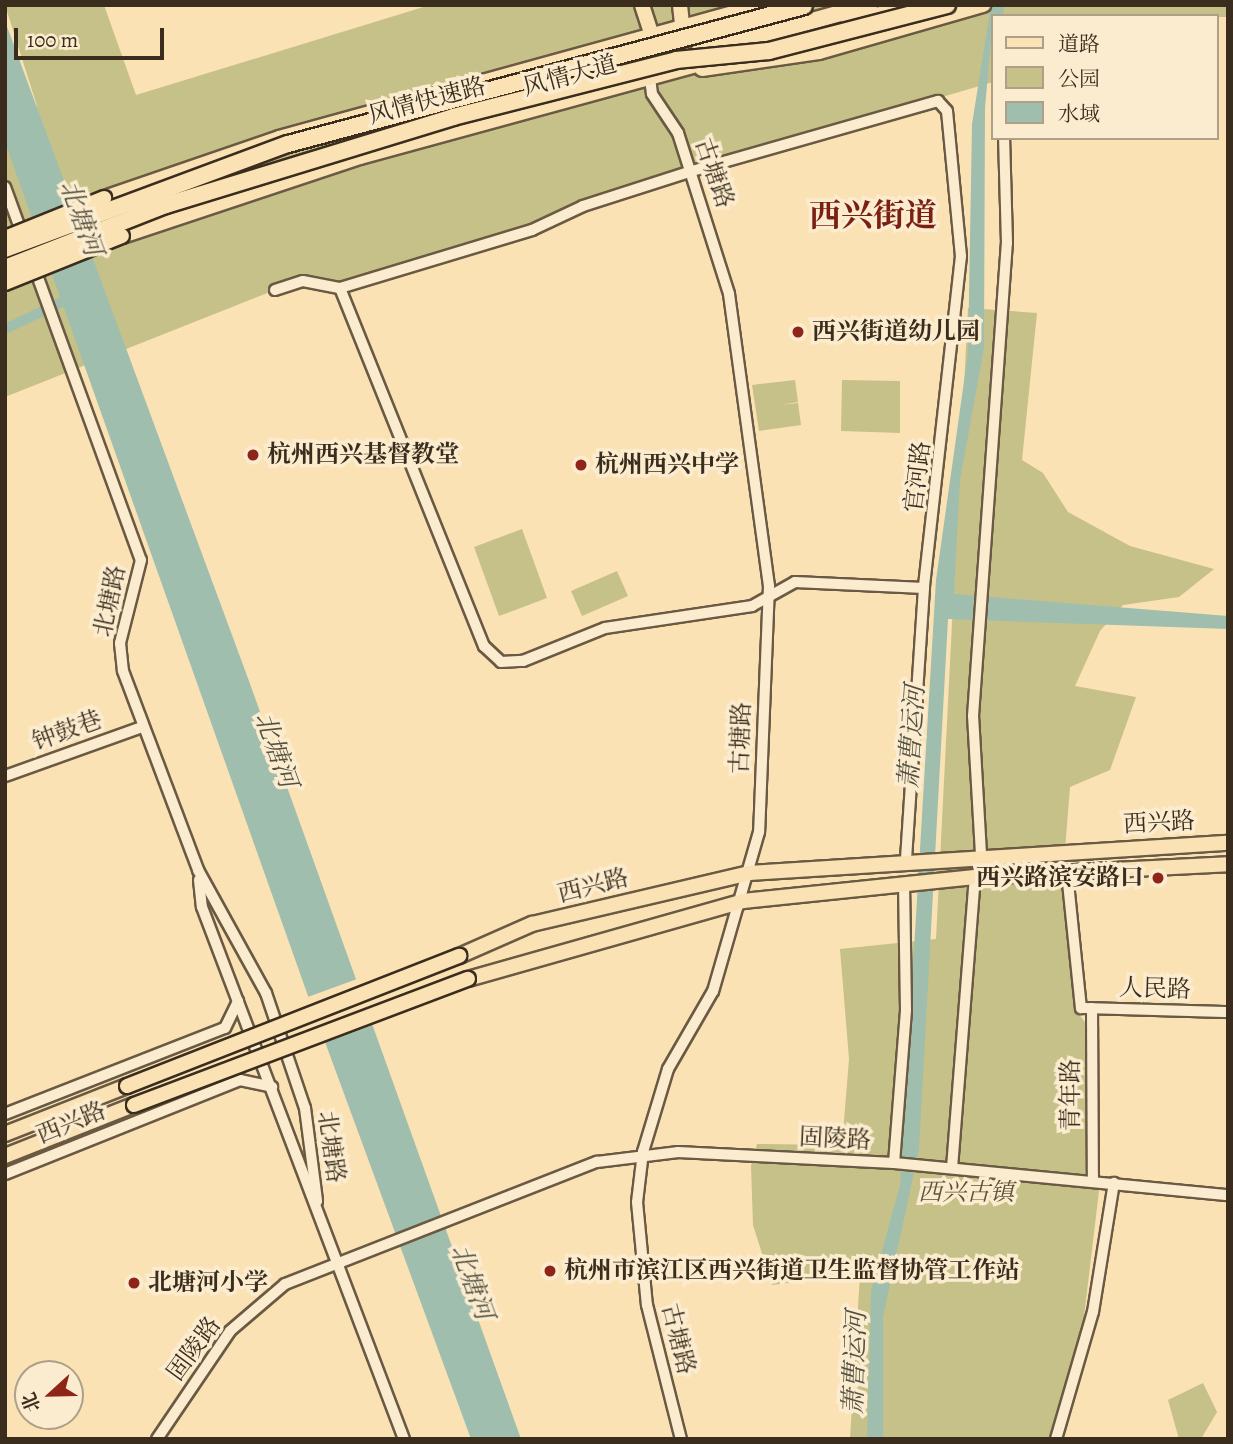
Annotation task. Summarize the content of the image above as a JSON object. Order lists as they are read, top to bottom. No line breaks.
{"streets":{"highway":["风情快速路"],"main road":["风情大道","西兴路"],"street":["古塘路","官河路","北塘路","钟鼓巷","人民路","青年路","固陵路"]},"crossings":[["风情大道","风情快速路"],["风情大道","古塘路"],["古塘路","官河路"],["古塘路","西兴路"],["古塘路","固陵路"],["官河路","西兴路"],["北塘路","钟鼓巷"],["北塘路","西兴路"],["北塘路","固陵路"],["西兴路","青年路"],["人民路","青年路"],["青年路","固陵路"]],"districts":["西兴街道"],"water":["北塘河","萧曹运河"],"parks":["西兴古镇"],"places":["西兴街道幼儿园","杭州西兴基督教堂","杭州西兴中学","西兴路滨安路口","杭州市滨江区西兴街道卫生监督协管工作站","北塘河小学"],"legend":["道路","公园","水域"],"scale_bar":"100 m","north":"left"}
